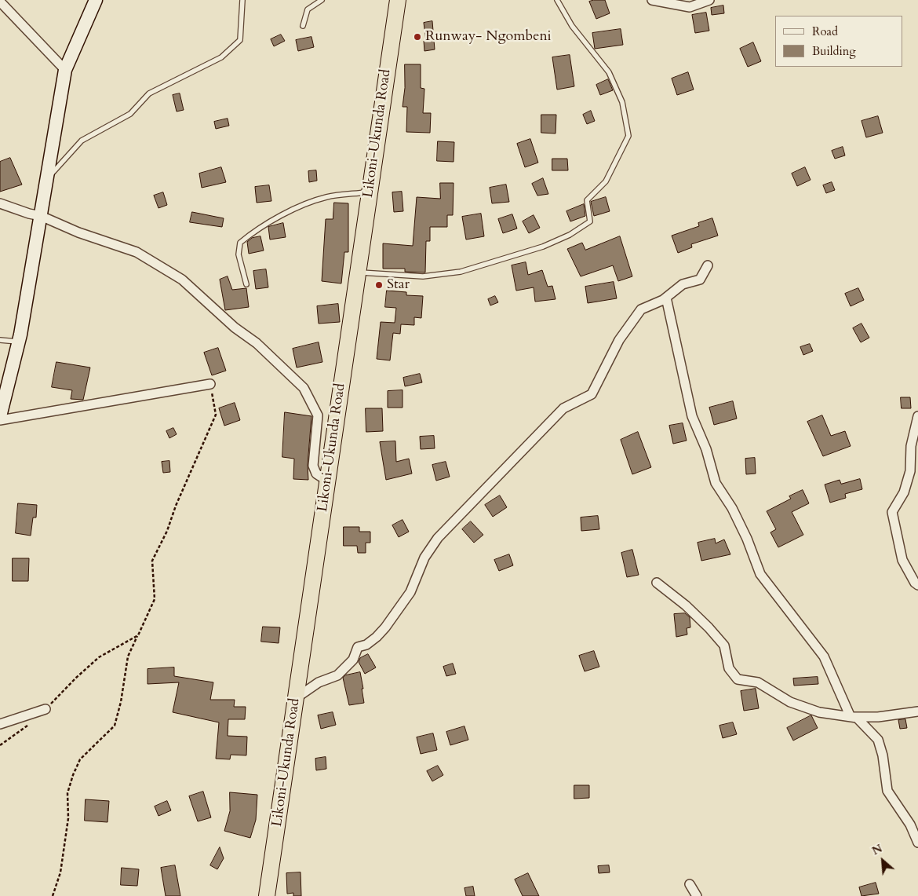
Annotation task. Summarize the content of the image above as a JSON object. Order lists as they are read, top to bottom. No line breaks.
{"streets":{"highway":["Likoni-Ukunda Road"]},"places":["Runway- Ngombeni","Star"],"legend":["Road","Building"],"north":"top left"}
